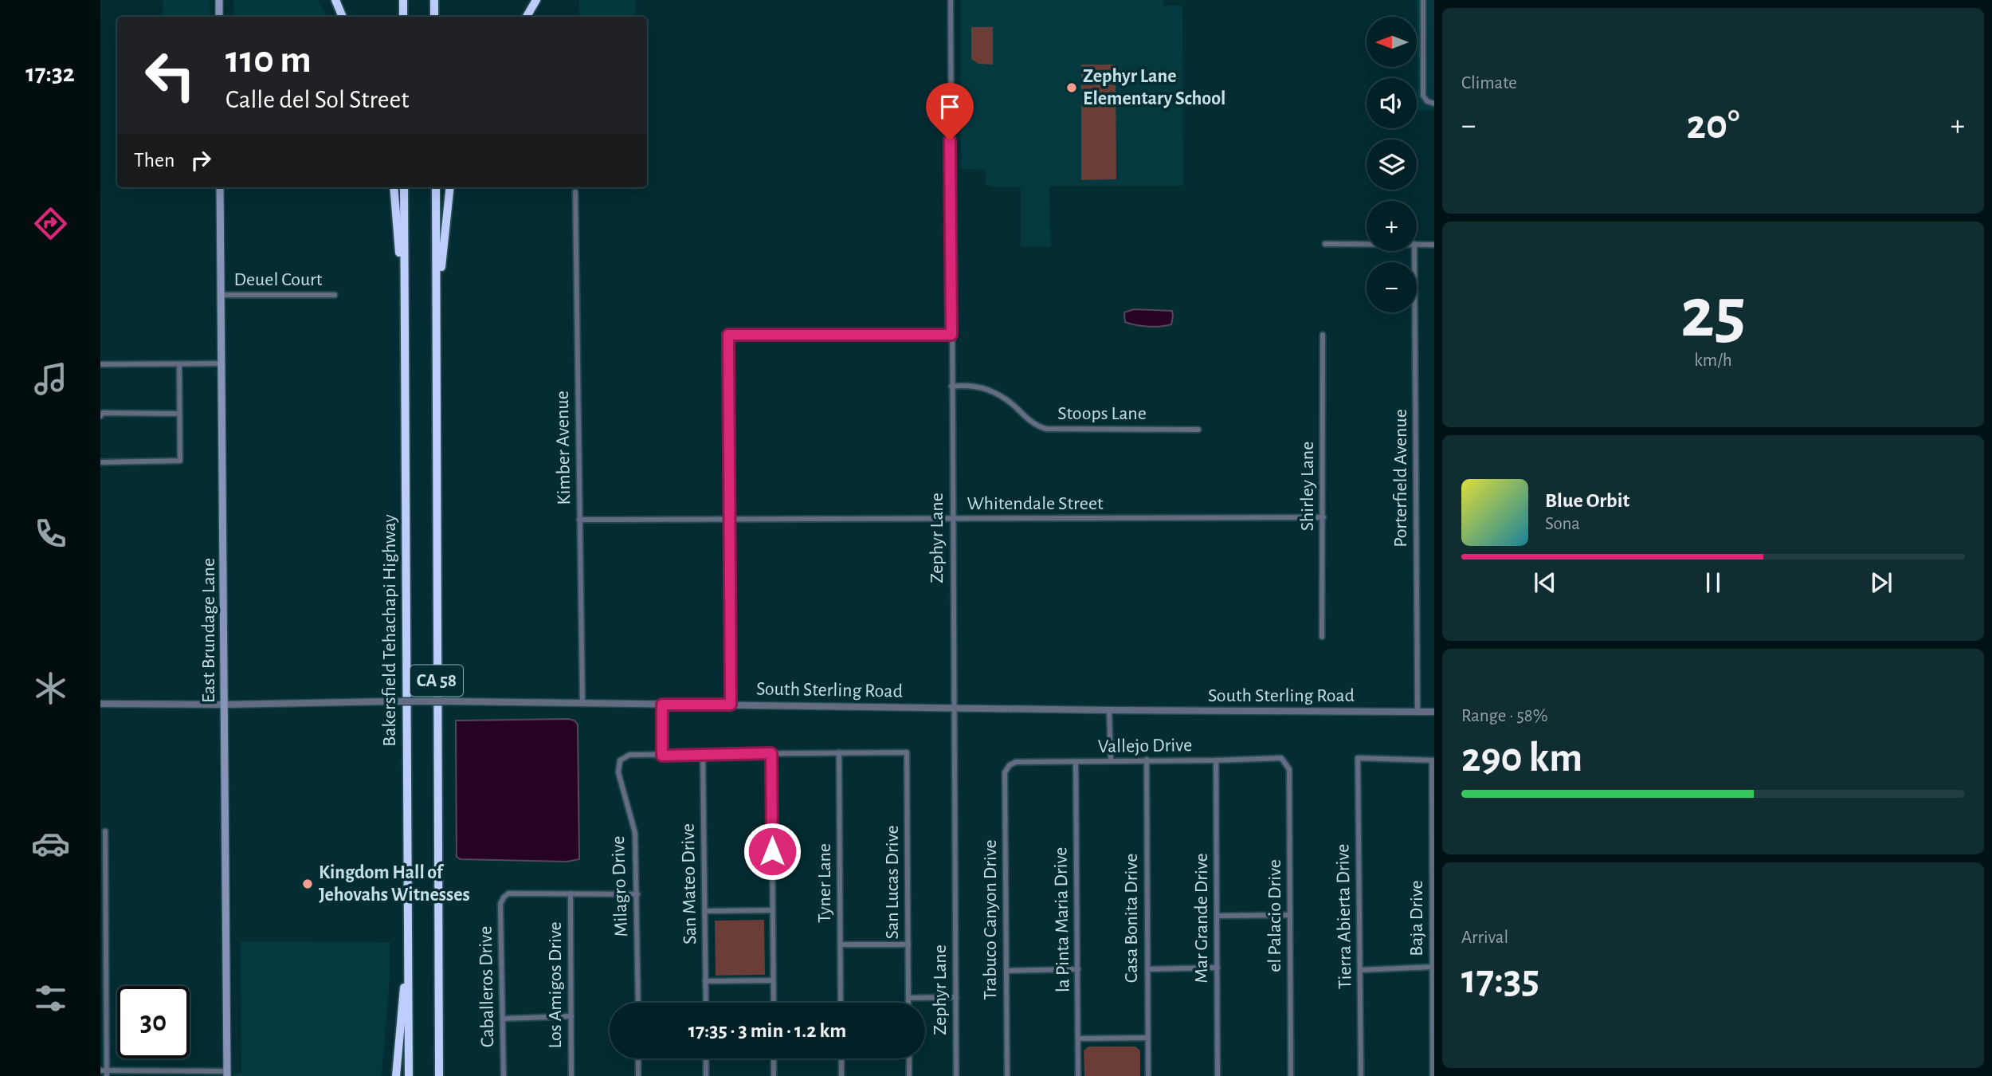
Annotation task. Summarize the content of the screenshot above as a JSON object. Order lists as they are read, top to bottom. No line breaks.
{"streets":{"highway":["Bakersfield Tehachapi Highway","CA 58"],"main road":["East Brundage Lane"],"street":["Deuel Court","Stoops Lane","Kimber Avenue","Porterfield Avenue","Shirley Lane","Whitendale Street","Zephyr Lane","South Sterling Road","Vallejo Drive","San Lucas Drive","Tyner Lane","San Mateo Drive","Milagro Drive","el Palacio Drive","Tierra Abierta Drive","Casa Bonita Drive","Mar Grande Drive","Baja Drive","Trabuco Canyon Drive","la Pinta Maria Drive","Los Amigos Drive","Caballeros Drive"]},"crossings":[["Deuel Court","East Brundage Lane"],["Stoops Lane","Zephyr Lane"],["Kimber Avenue","Whitendale Street"],["Kimber Avenue","South Sterling Road"],["Porterfield Avenue","South Sterling Road"],["Shirley Lane","Whitendale Street"],["Whitendale Street","Zephyr Lane"],["Zephyr Lane","South Sterling Road"],["East Brundage Lane","South Sterling Road"],["Vallejo Drive","el Palacio Drive"],["Vallejo Drive","Casa Bonita Drive"],["Vallejo Drive","Mar Grande Drive"],["Vallejo Drive","Trabuco Canyon Drive"],["Vallejo Drive","la Pinta Maria Drive"],["San Lucas Drive","Tyner Lane"],["Tierra Abierta Drive","Baja Drive"],["Los Amigos Drive","Caballeros Drive"]],"places":["Zephyr Lane Elementary School","Kingdom Hall of Jehovahs Witnesses"],"north":"left","page":{"tabs":"17:32","tile":["Climate",["25","km/h"],["Range · 58%","290 km"],["Arrival","17:35"]],"map_buttons":["+","−"],"turn":["110 m","Calle del Sol Street"],"heat":["−","20°","+"],"then":"Then","song":["Blue Orbit","Sona"],"limit":"30","trip":"17:35 · 3 min · 1.2 km"}}
